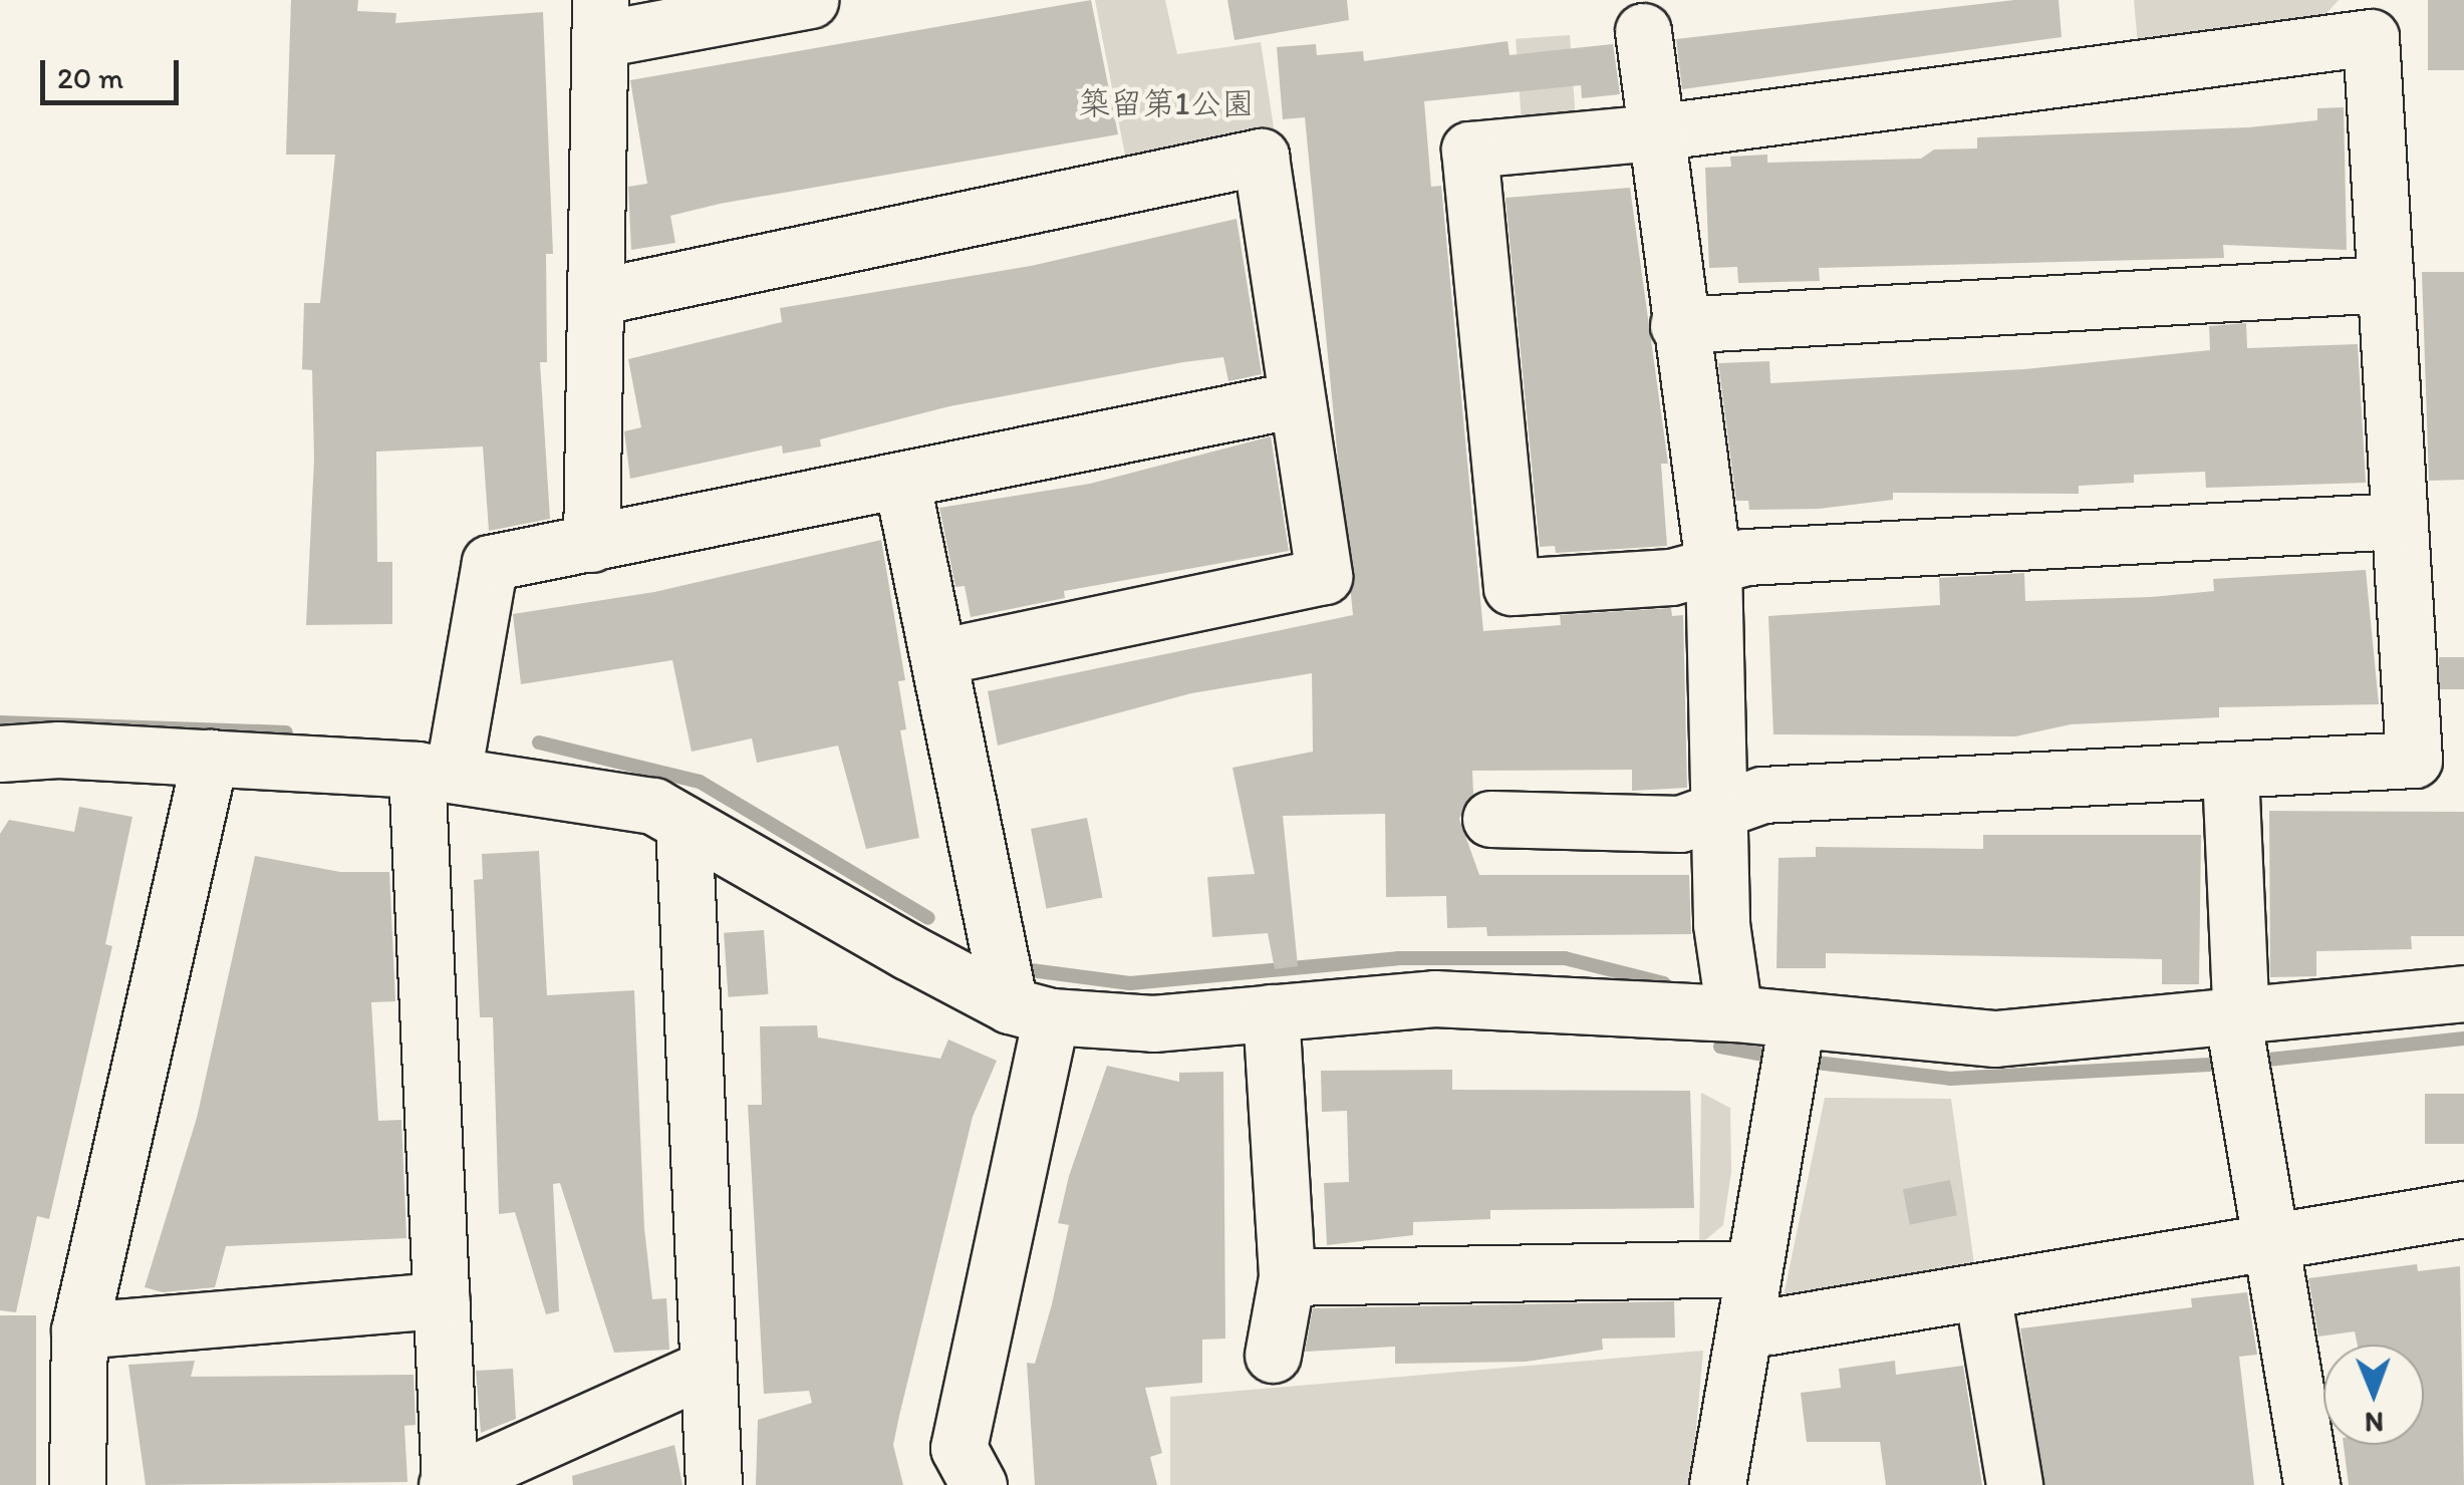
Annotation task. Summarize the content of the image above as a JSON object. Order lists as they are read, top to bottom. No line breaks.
{"parks":["築留第1公園"],"scale_bar":"20 m","north":"bottom"}
